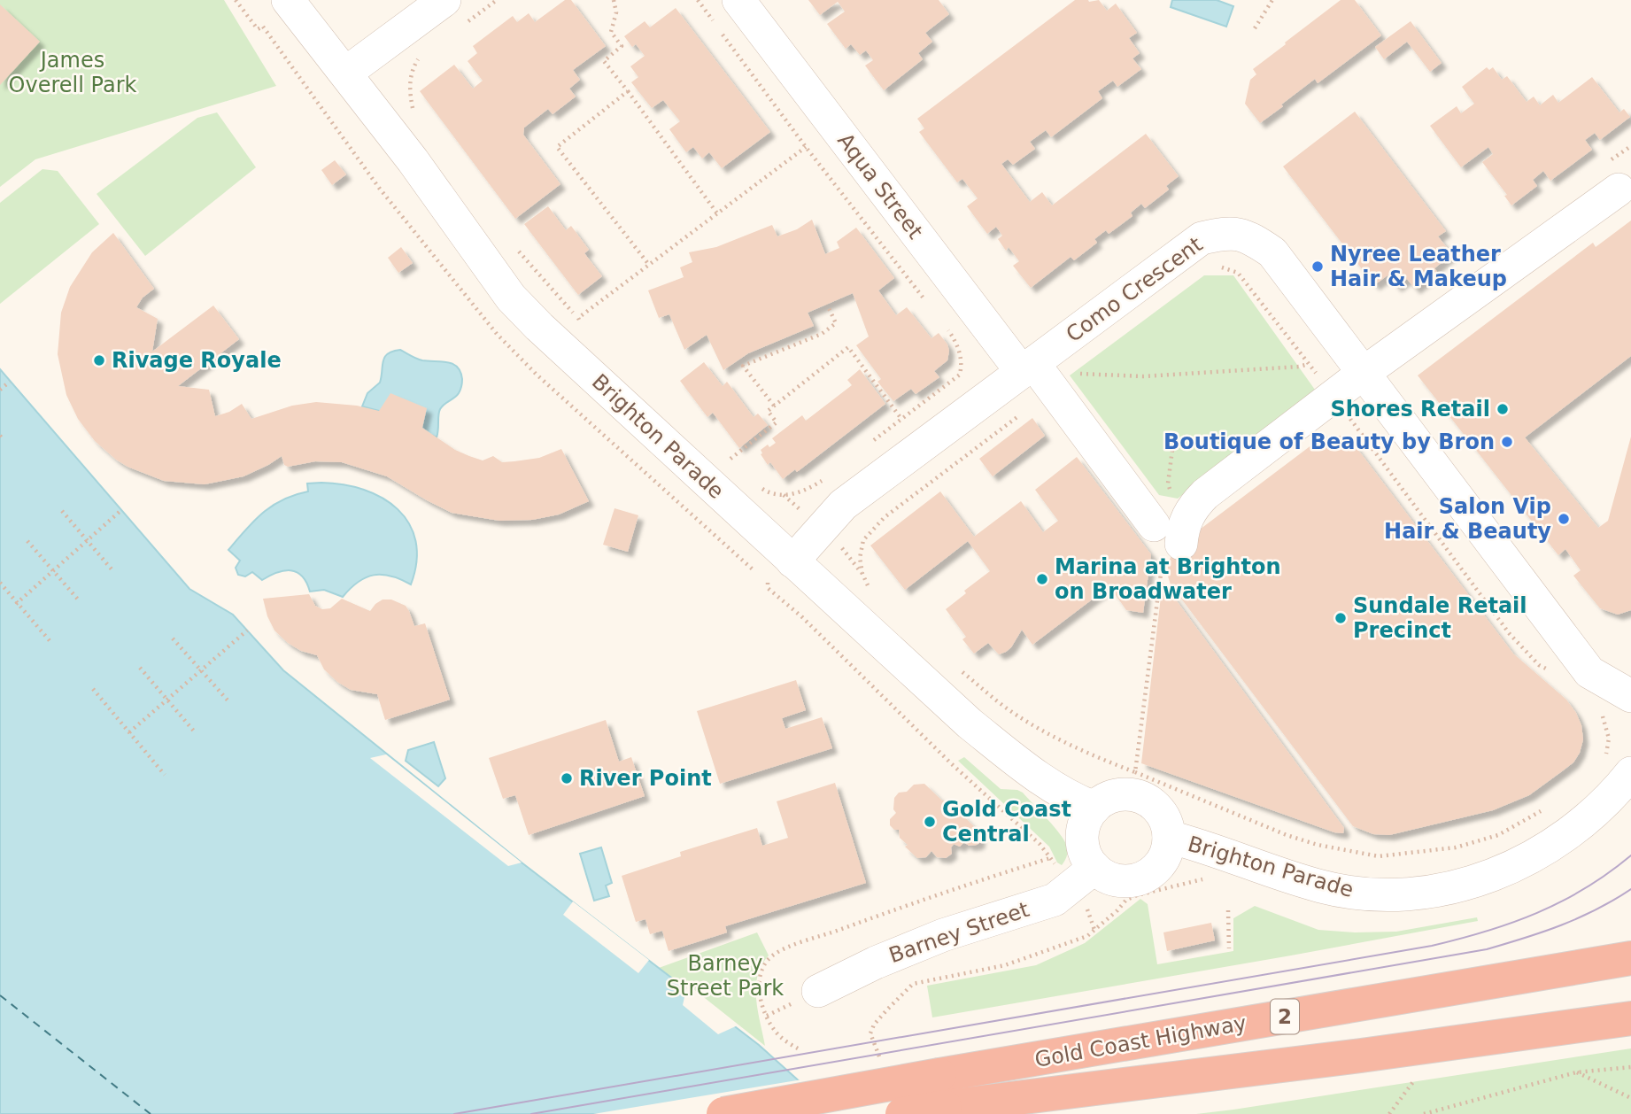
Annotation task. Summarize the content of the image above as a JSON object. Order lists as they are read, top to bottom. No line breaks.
{"streets":{"highway":["2","Gold Coast Highway"],"street":["Aqua Street","Como Crescent","Brighton Parade","Barney Street"]},"crossings":[["Aqua Street","Como Crescent"],["Como Crescent","Brighton Parade"],["Brighton Parade","Barney Street"]],"parks":["James Overell Park","Barney Street Park"],"places":["Nyree Leather Hair & Makeup","Rivage Royale","Shores Retail","Boutique of Beauty by Bron","Salon Vip Hair & Beauty","Marina at Brighton on Broadwater","Sundale Retail Precinct","River Point","Gold Coast Central"]}
